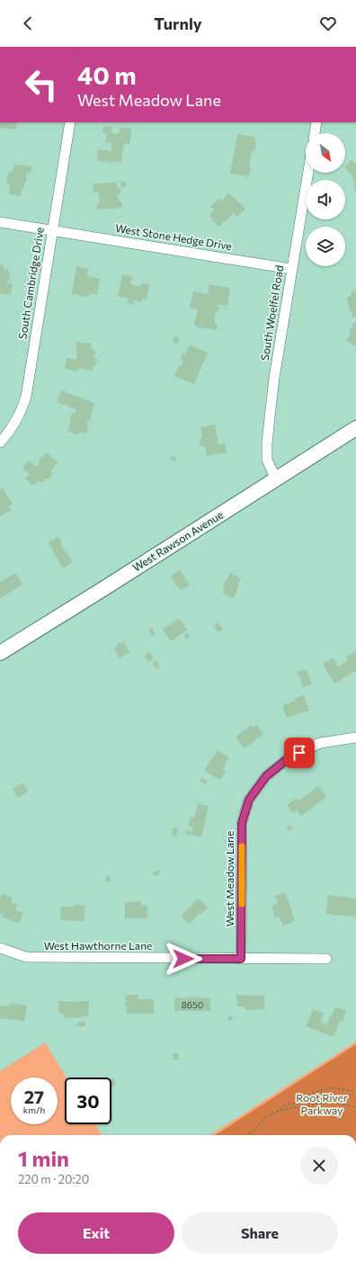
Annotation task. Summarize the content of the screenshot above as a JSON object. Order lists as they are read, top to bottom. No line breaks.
{"streets":{"main road":["West Rawson Avenue"],"street":["West Stone Hedge Drive","South Cambridge Drive","South Woelfel Road","West Meadow Lane","West Hawthorne Lane"]},"crossings":[["West Stone Hedge Drive","South Cambridge Drive"],["West Stone Hedge Drive","South Woelfel Road"],["South Woelfel Road","West Rawson Avenue"],["West Meadow Lane","West Hawthorne Lane"]],"parks":["Root River Parkway"],"house_numbers":["8650"],"north":"bottom right","page":{"header":"Turnly","turn":["40 m","West Meadow Lane"],"speed":"27 km/h","limit":"30","heading":["1 min","220 m · 20:20"],"buttons":["Exit","Share"]}}
